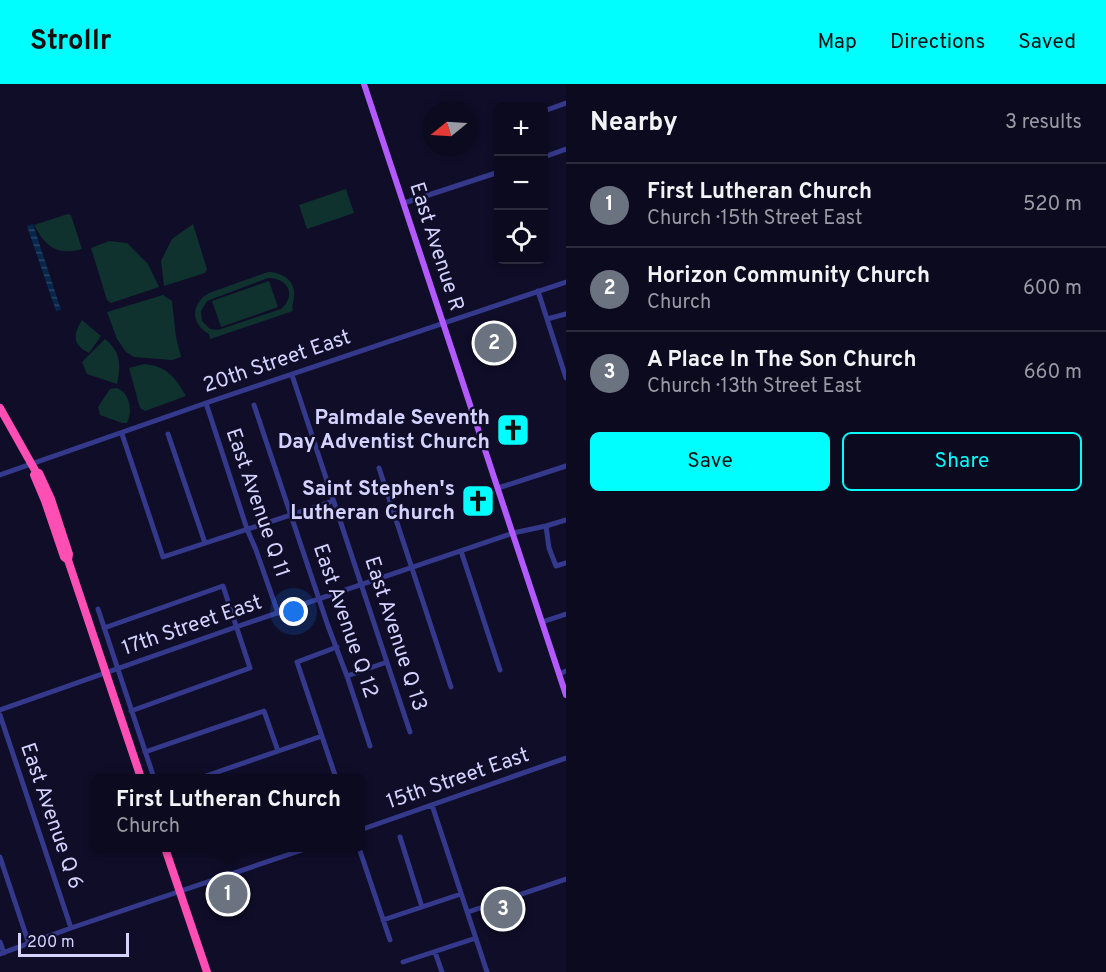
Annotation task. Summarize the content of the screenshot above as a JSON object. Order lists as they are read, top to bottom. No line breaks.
{"streets":{"main road":["East Avenue R"],"street":["20th Street East","East Avenue Q 11","East Avenue Q 12","17th Street East","East Avenue Q 13","15th Street East","East Avenue Q 6"]},"crossings":[["East Avenue R","20th Street East"],["East Avenue R","17th Street East"],["20th Street East","East Avenue Q 11"],["20th Street East","East Avenue Q 13"],["East Avenue Q 11","17th Street East"],["East Avenue Q 12","17th Street East"],["17th Street East","East Avenue Q 13"]],"places":{"church":["Palmdale Seventh Day Adventist Church","Saint Stephen's Lutheran Church"]},"scale_bar":"200 m","north":"left","page":{"header":"Strollr","nav":["Map","Directions","Saved"],"heading":["Nearby","3 results"],"map_buttons":["+","−"],"list":[{"mark":"1","name":"First Lutheran Church","note":"Church · 15th Street East","value":"520 m"},{"mark":"2","name":"Horizon Community Church","note":"Church","value":"600 m"},{"mark":"3","name":"A Place In The Son Church","note":"Church · 13th Street East","value":"660 m"}],"pins":["2","1","3"],"buttons":["Save","Share"],"popup":["First Lutheran Church","Church"],"scale":"200 m"}}
